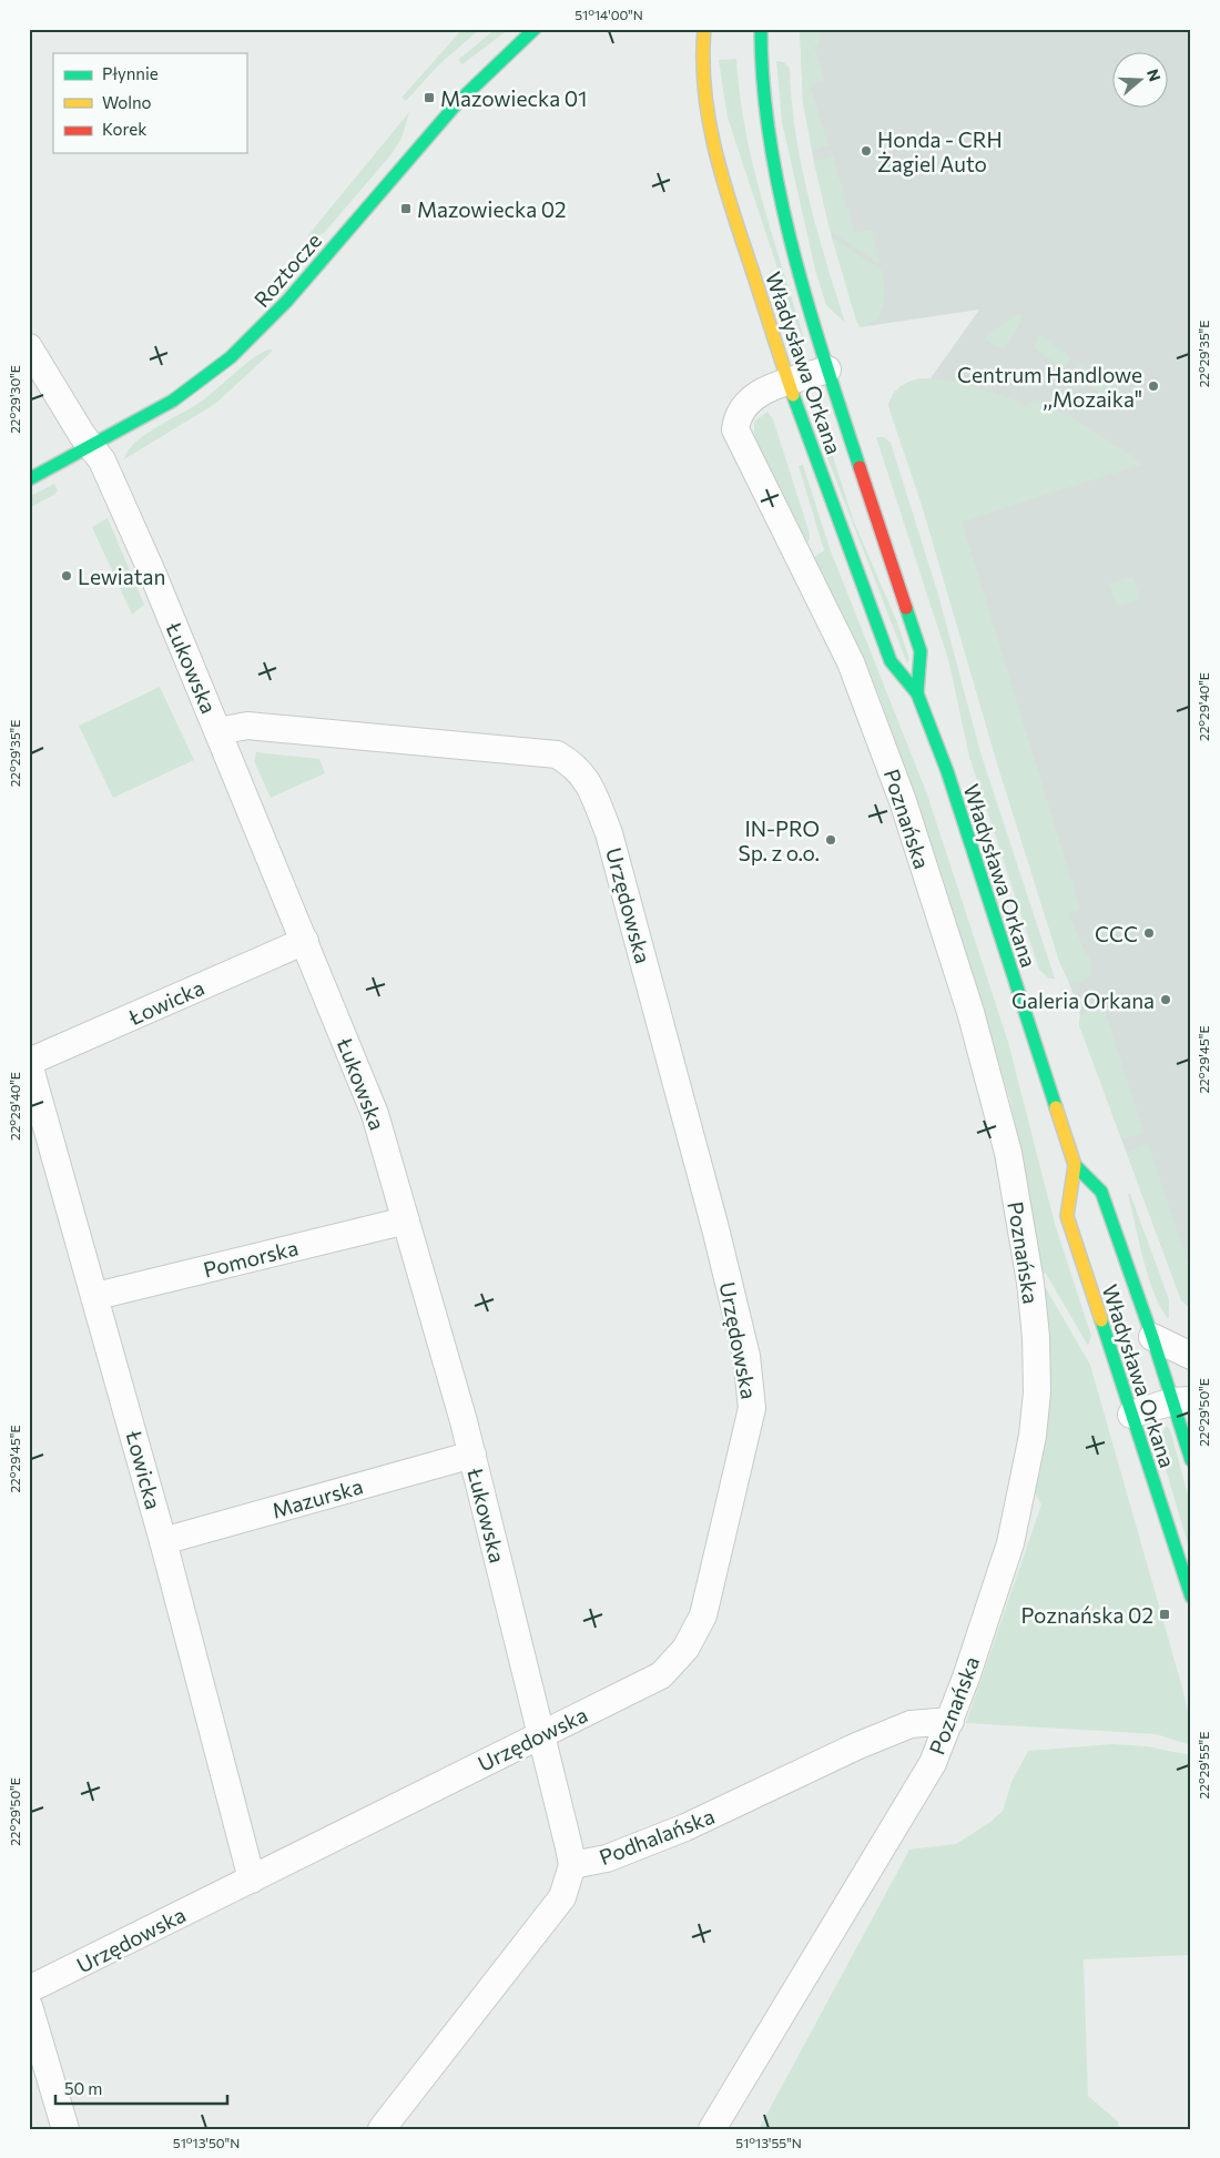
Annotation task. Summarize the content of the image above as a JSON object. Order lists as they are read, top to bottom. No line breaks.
{"streets":{"street":["Roztocze","Władysława Orkana","Łukowska","Poznańska","Urzędowska","Łowicka","Pomorska","Mazurska","Podhalańska"]},"crossings":[["Roztocze","Łukowska"],["Władysława Orkana","Poznańska"],["Łukowska","Urzędowska"],["Łukowska","Łowicka"],["Łukowska","Pomorska"],["Łukowska","Mazurska"],["Łukowska","Podhalańska"],["Poznańska","Podhalańska"],["Urzędowska","Łowicka"],["Łowicka","Pomorska"],["Łowicka","Mazurska"]],"places":{"transit":["Mazowiecka 01","Mazowiecka 02","Poznańska 02"],"other":["Honda - CRH Żagiel Auto","Centrum Handlowe ,,Mozaika\"","Lewiatan","IN-PRO Sp. z o.o.","CCC","Galeria Orkana"]},"legend":["Płynnie","Wolno","Korek"],"scale_bar":"50 m","north":"right","coordinates":["51°14'00\"N","22°29'35\"E","22°29'30\"E","22°29'40\"E","22°29'45\"E","22°29'50\"E","22°29'55\"E","51°13'50\"N","51°13'55\"N"]}
